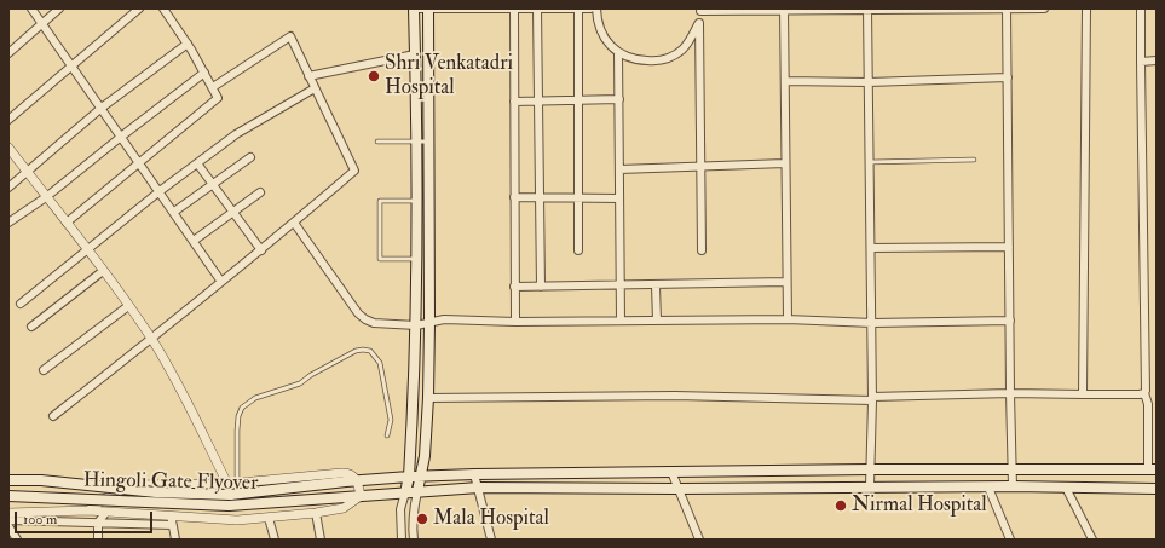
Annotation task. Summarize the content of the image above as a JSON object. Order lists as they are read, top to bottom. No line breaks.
{"streets":{"main road":["Hingoli Gate Flyover"]},"places":["Shri Venkatadri Hospital","Nirmal Hospital","Mala Hospital"],"scale_bar":"100 m"}
